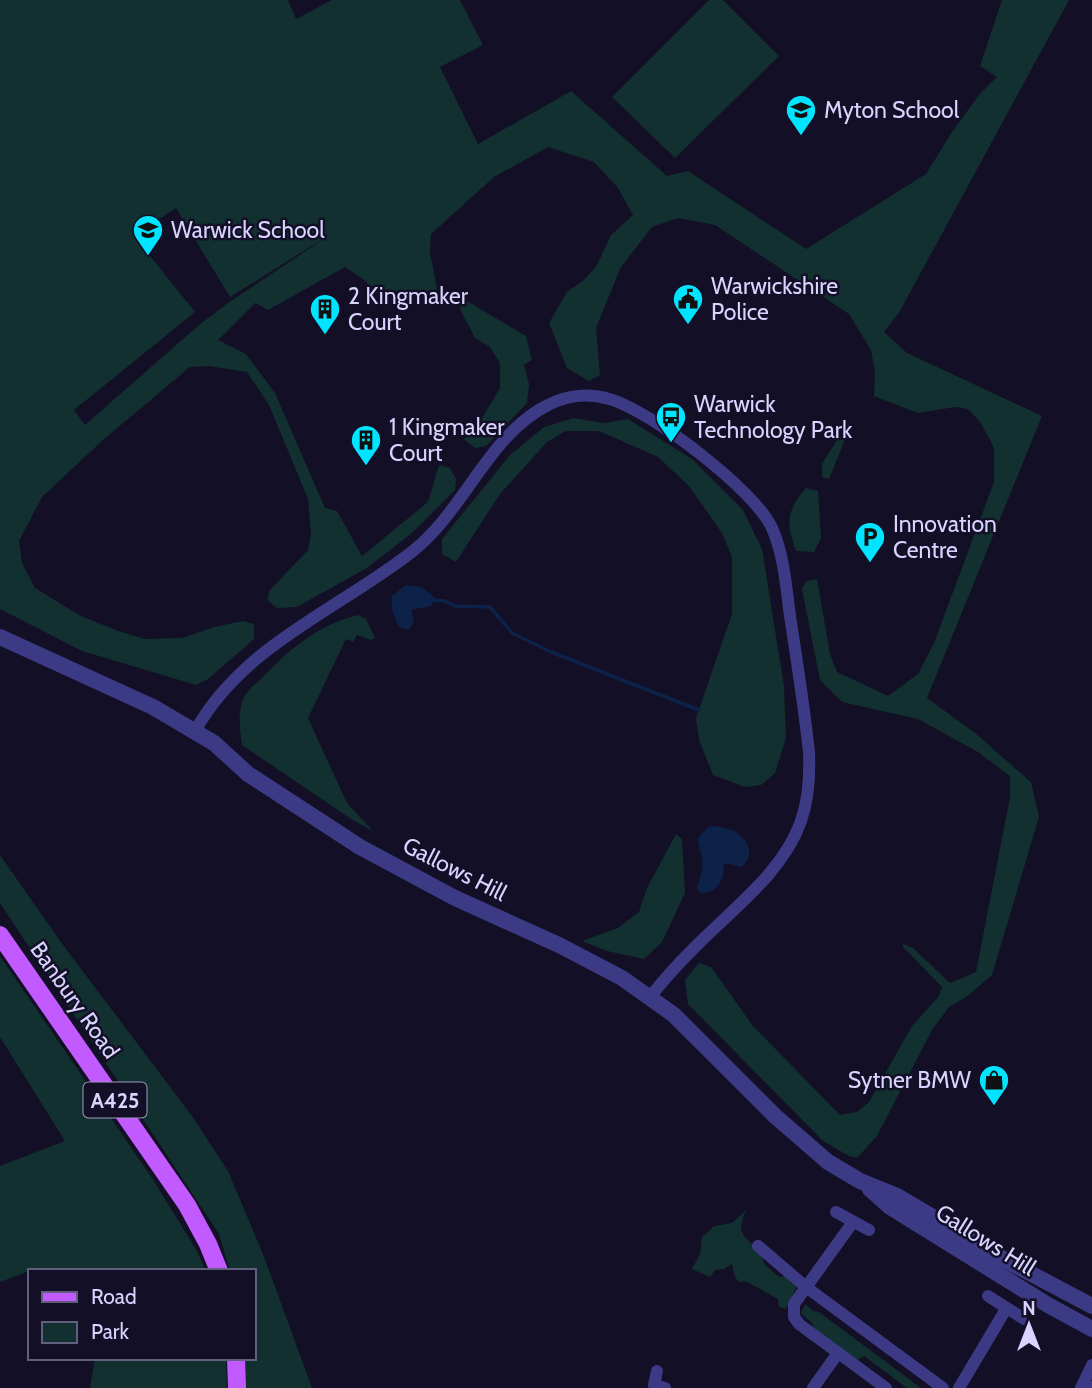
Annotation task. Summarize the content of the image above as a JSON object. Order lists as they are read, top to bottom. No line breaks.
{"streets":{"main road":["Banbury Road","A425"],"street":["Gallows Hill"]},"places":{"school or university":["Myton School","Warwick School"],"public building":["Warwickshire Police"],"building":["2 Kingmaker Court","1 Kingmaker Court"],"bus stop":["Warwick Technology Park"],"parking":["Innovation Centre"],"shop":["Sytner BMW"]},"legend":["Road","Park"],"north":"top"}
